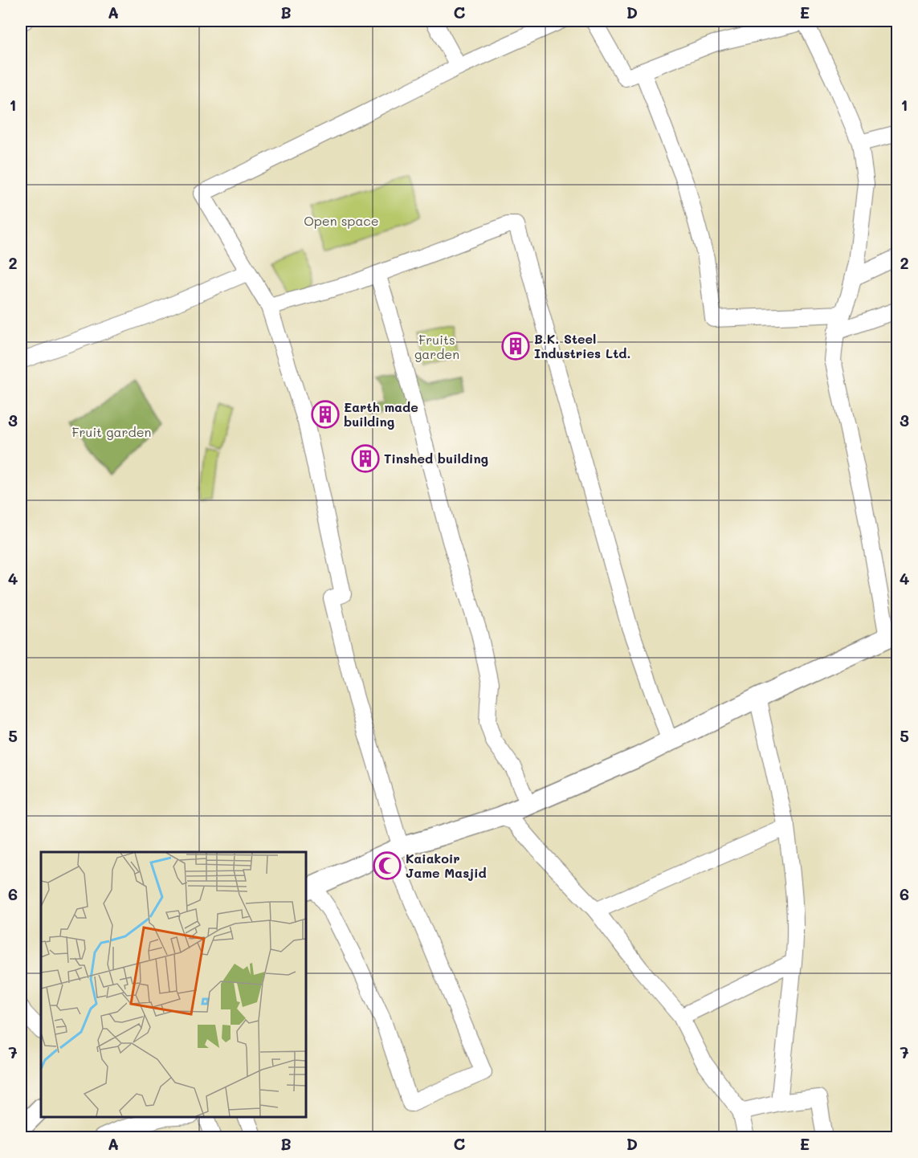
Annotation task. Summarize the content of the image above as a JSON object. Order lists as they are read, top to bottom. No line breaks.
{"parks":["Open space","Fruits garden","Fruit garden"],"places":{"building":["B.K. Steel Industries Ltd.","Earth made building","Tinshed building"],"mosque":["Kaiakoir Jame Masjid"]},"grid":{"columns":["A","B","C","D","E"],"rows":["1","2","3","4","5","6","7"]}}
